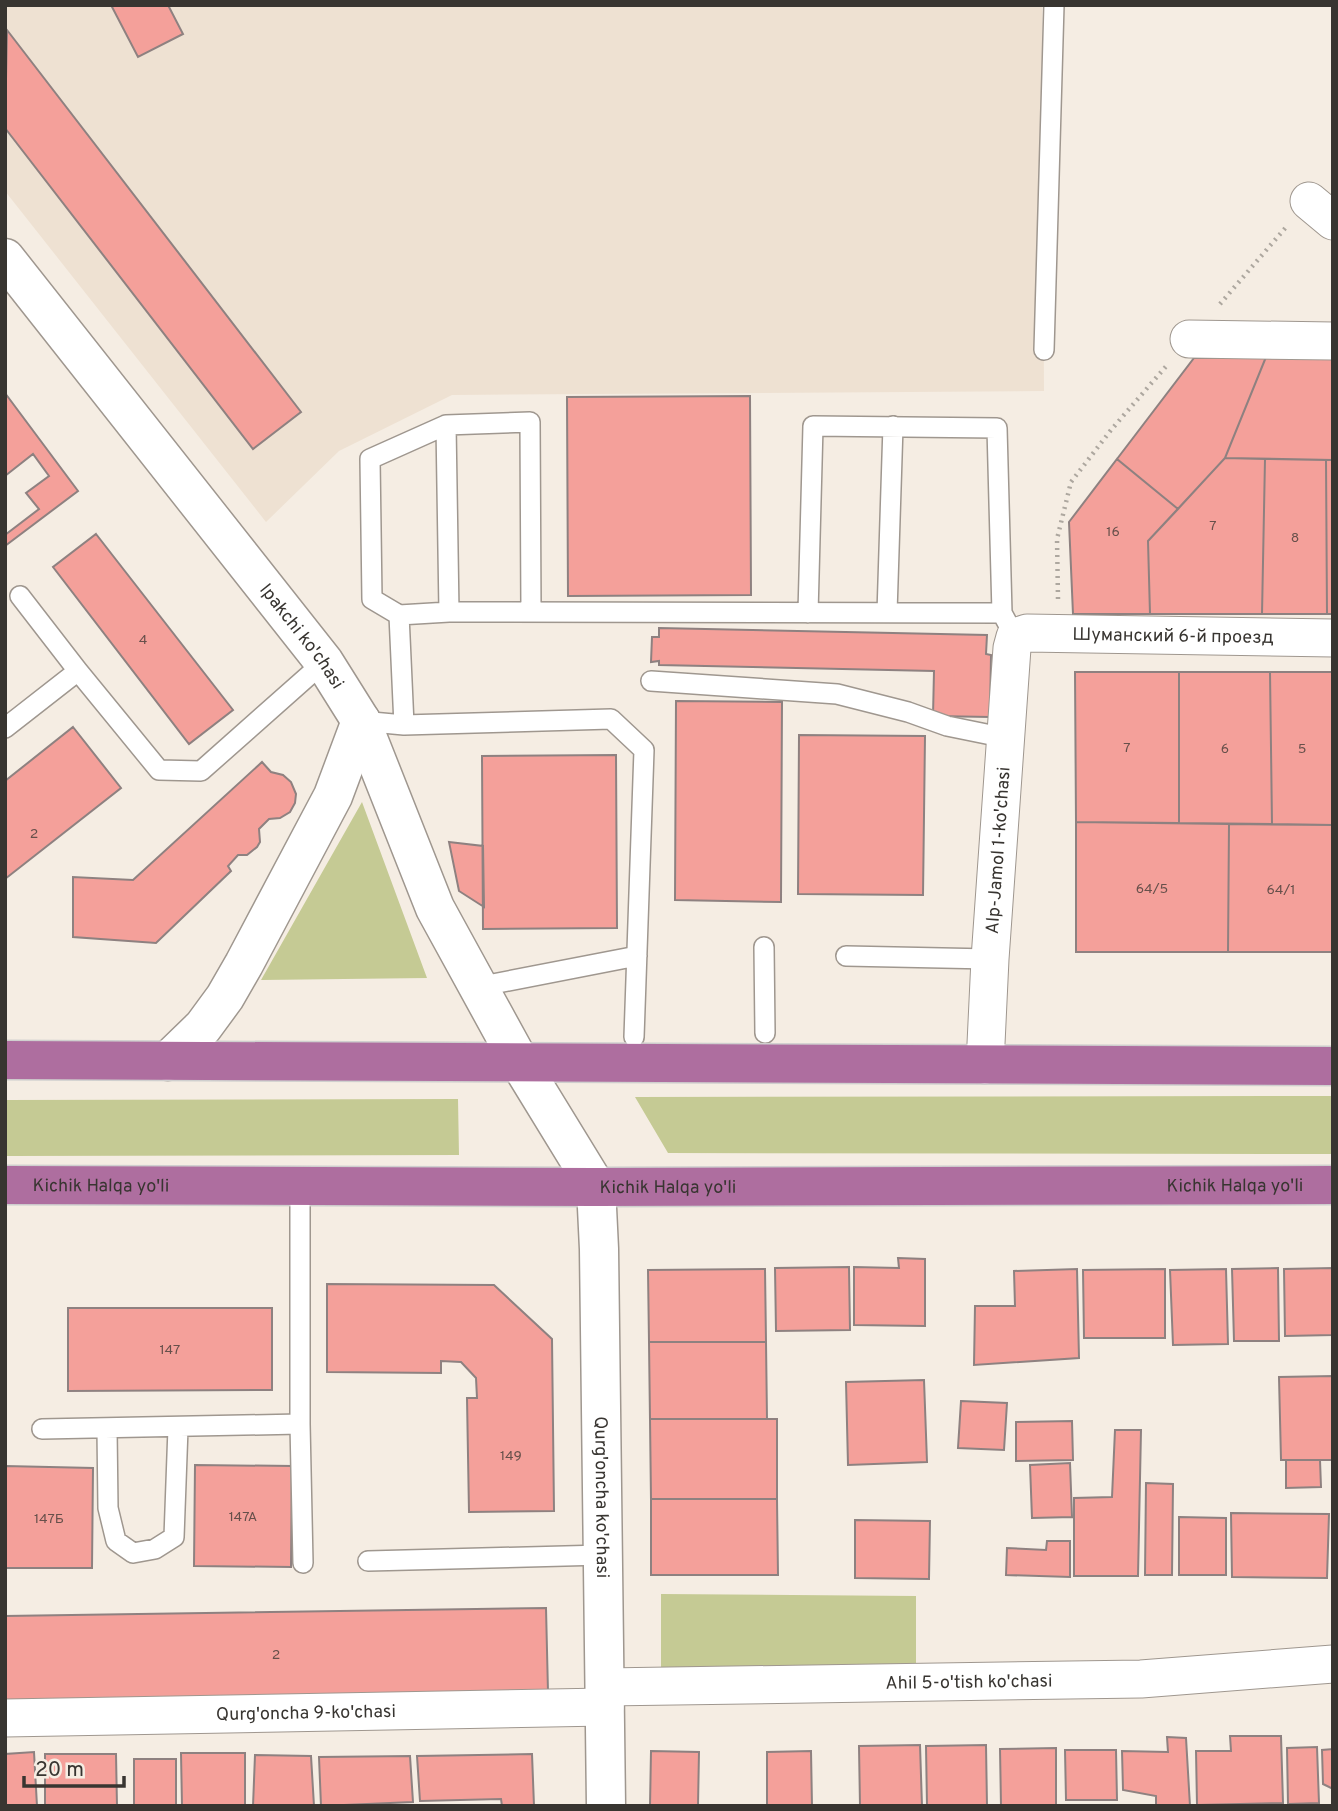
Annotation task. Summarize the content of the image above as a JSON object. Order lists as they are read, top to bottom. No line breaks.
{"streets":{"highway":["Kichik Halqa yo'li"],"main road":["Ipakchi ko'chasi","Qurg'oncha ko'chasi"],"street":["Шуманский 6-й проезд","Alp-Jamol 1-ko'chasi","Ahil 5-o'tish ko'chasi","Qurg'oncha 9-ko'chasi"]},"crossings":[["Шуманский 6-й проезд","Alp-Jamol 1-ko'chasi"],["Ipakchi ko'chasi","Kichik Halqa yo'li"],["Ipakchi ko'chasi","Qurg'oncha ko'chasi"],["Kichik Halqa yo'li","Qurg'oncha ko'chasi"],["Qurg'oncha ko'chasi","Ahil 5-o'tish ko'chasi"],["Qurg'oncha ko'chasi","Qurg'oncha 9-ko'chasi"],["Ahil 5-o'tish ko'chasi","Qurg'oncha 9-ko'chasi"]],"house_numbers":["7","16","8","4","7","6","5","2","64/5","64/1","147","149","147А","147Б","2"],"scale_bar":"20 m"}
